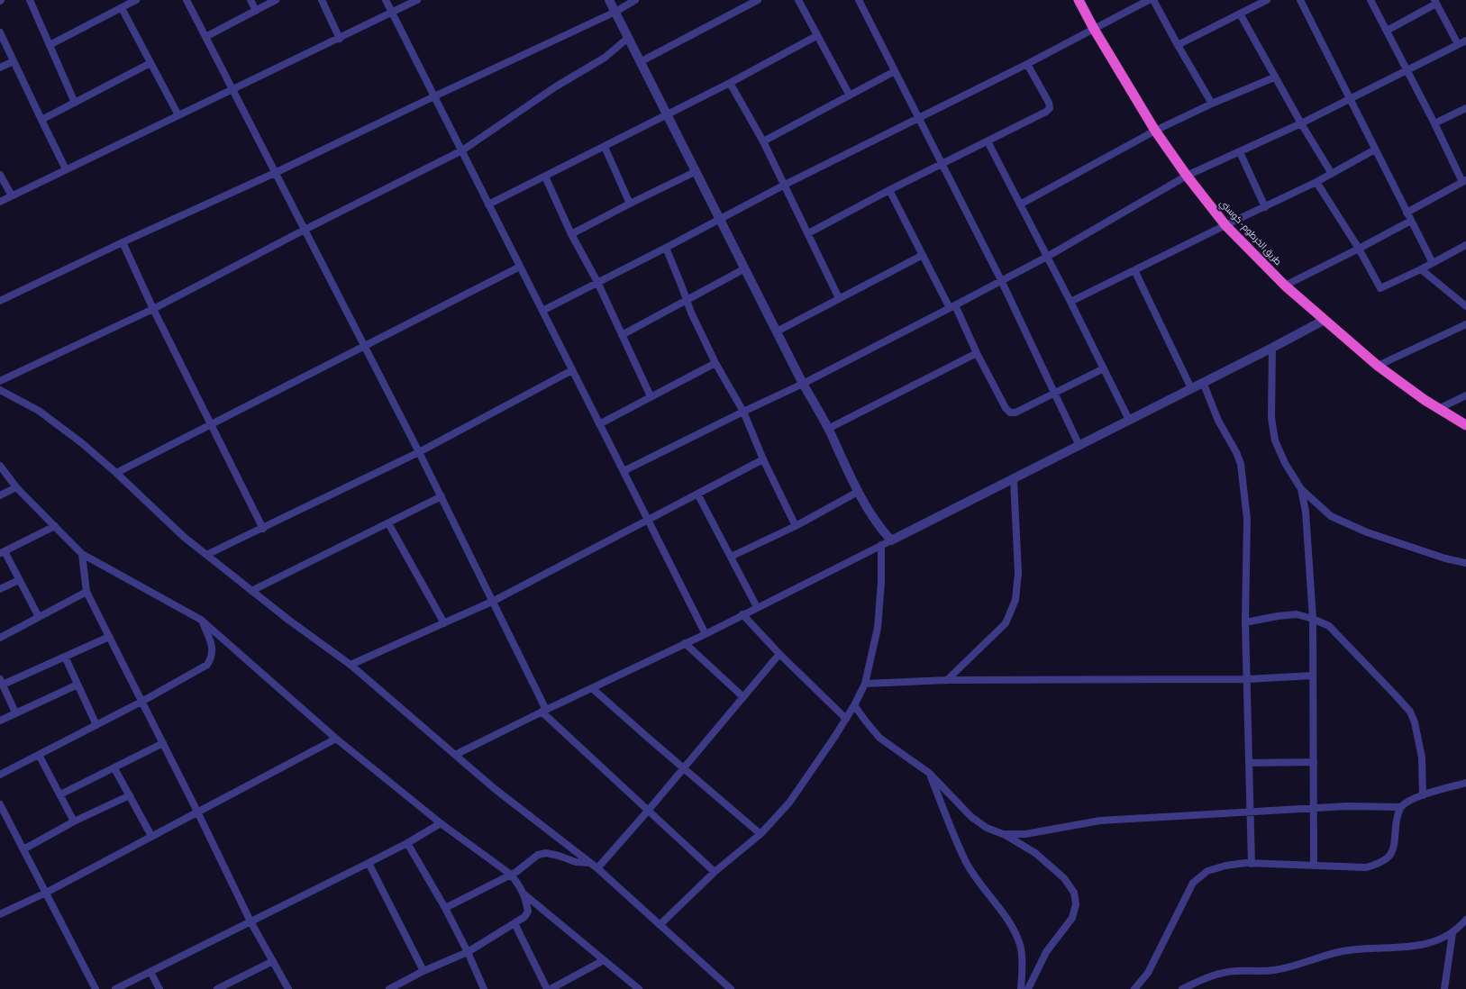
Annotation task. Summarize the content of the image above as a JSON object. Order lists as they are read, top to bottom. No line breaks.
{"streets":{"highway":["طريق الخرطوم - كوستي"]}}
